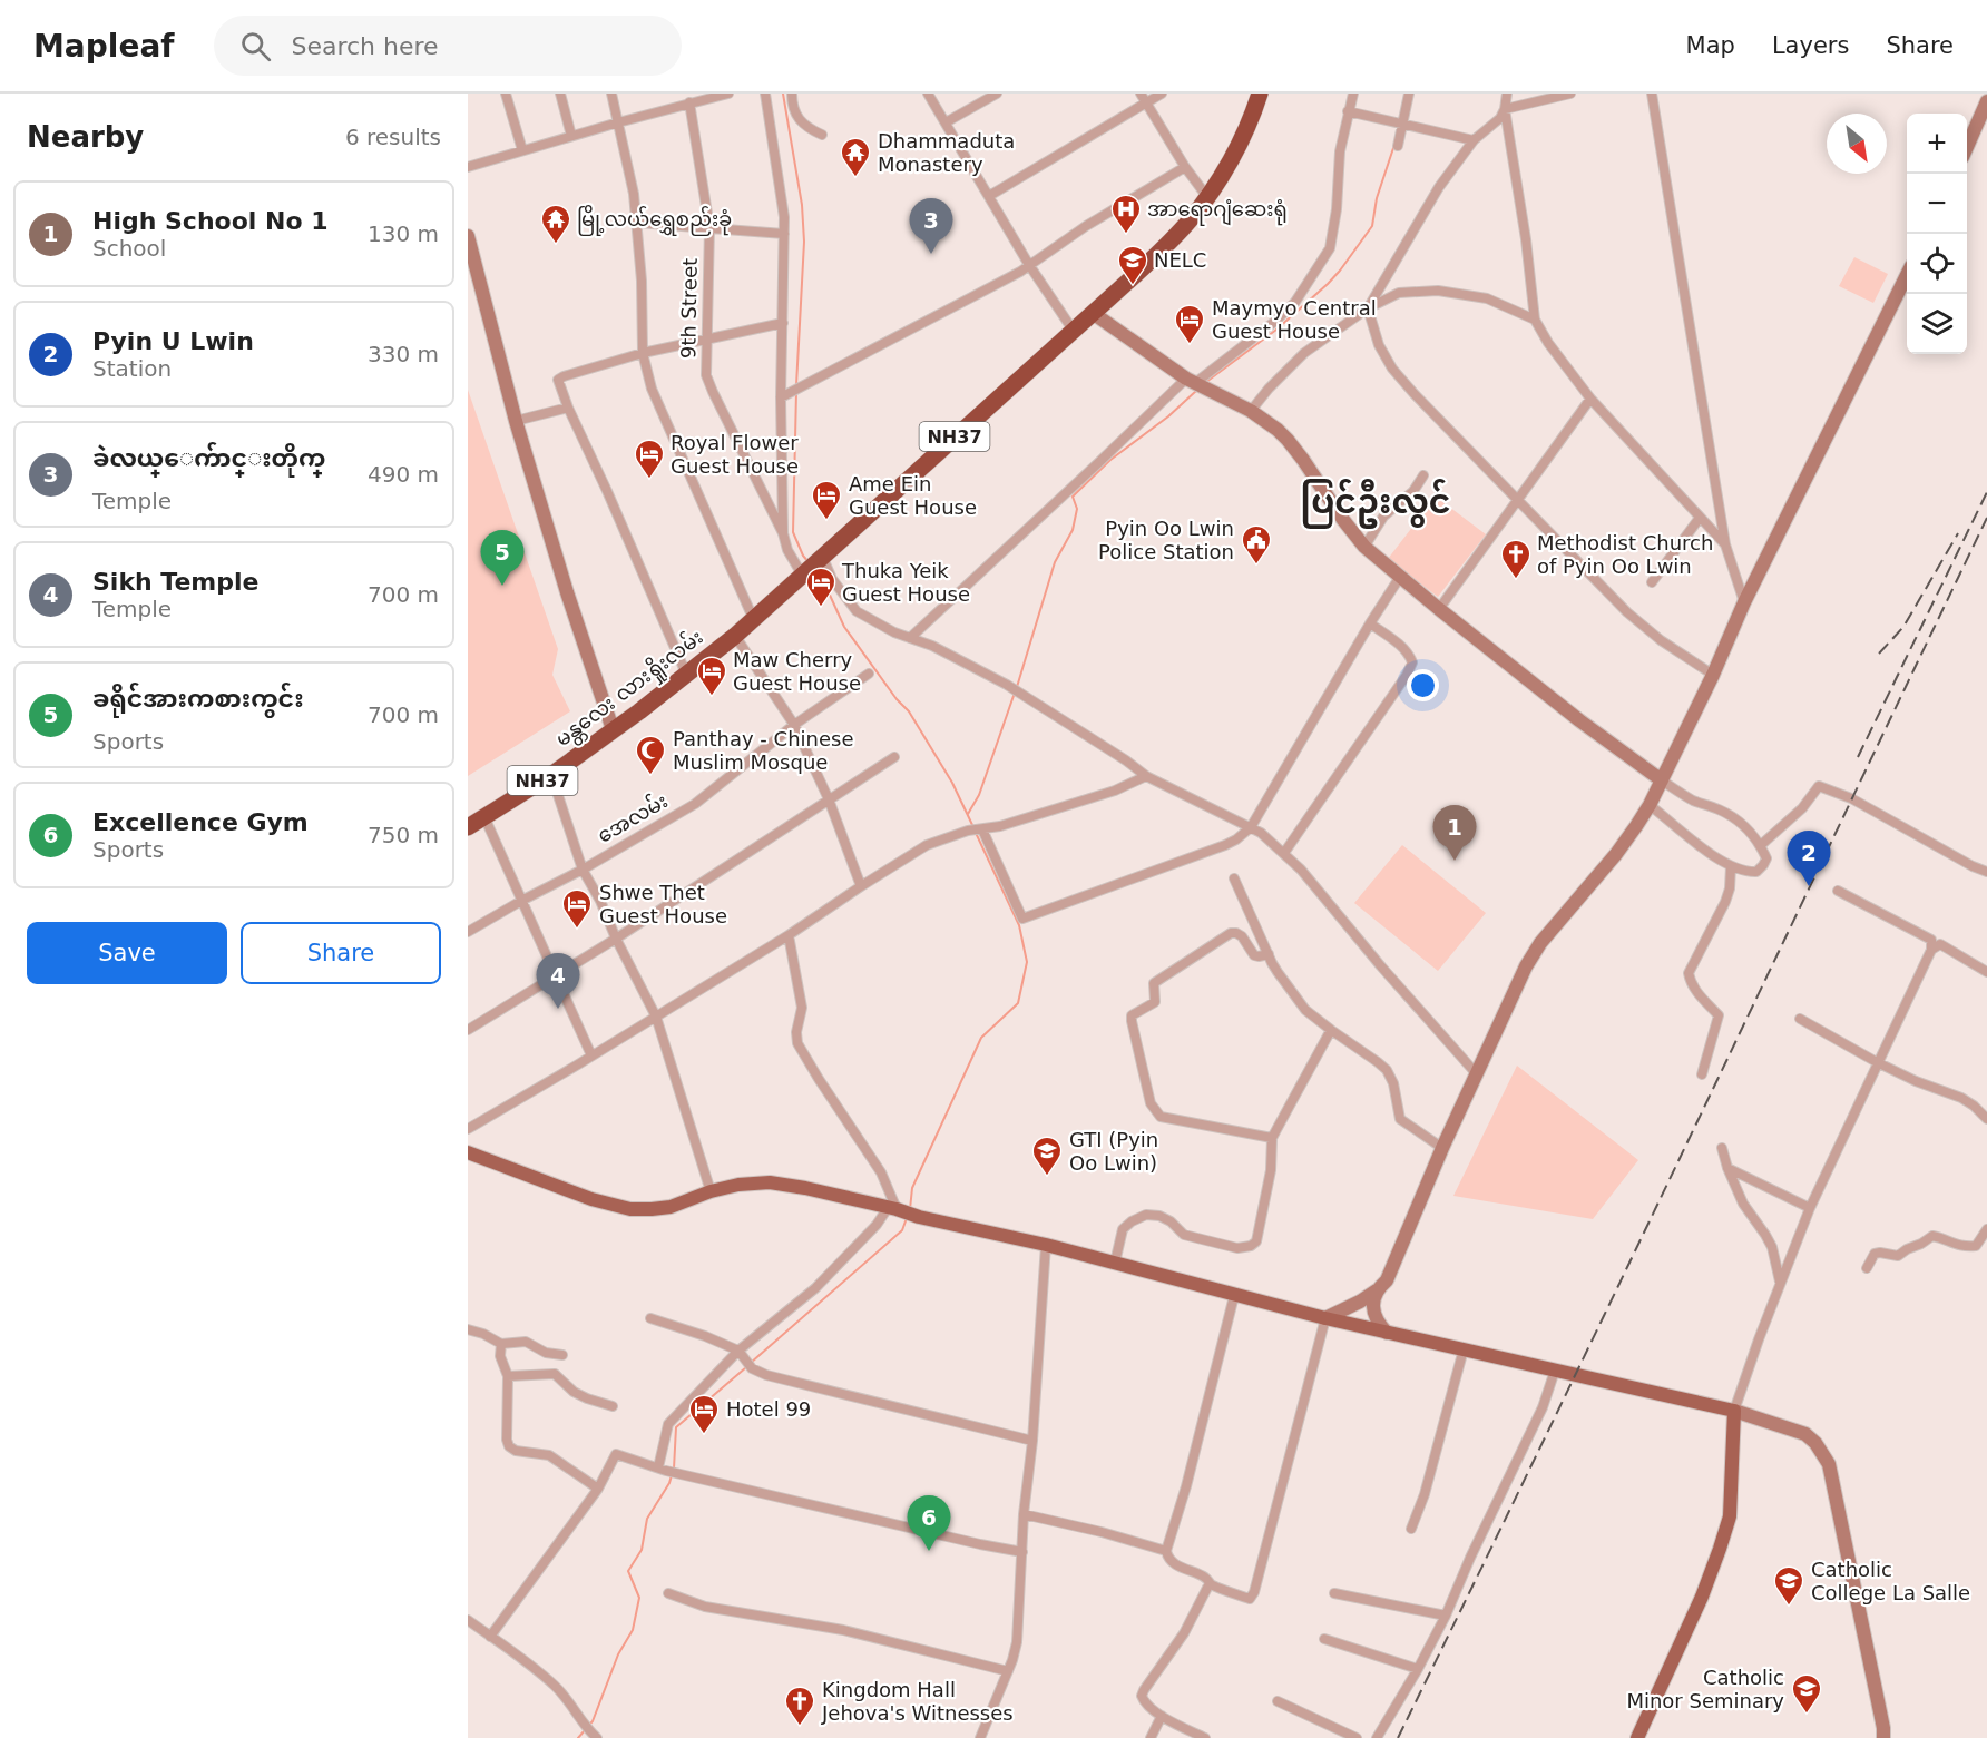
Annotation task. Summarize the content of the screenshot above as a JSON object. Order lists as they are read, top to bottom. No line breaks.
{"streets":{"highway":["NH37","မန္တလေး လားရှိုးလမ်း"],"street":["9th Street","အေလမ်း"]},"crossings":[["9th Street","NH37"],["9th Street","မန္တလေး လားရှိုးလမ်း"],["NH37","မန္တလေး လားရှိုးလမ်း"]],"districts":["ပြင်ဦးလွင်"],"places":{"temple":["Dhammaduta Monastery","မြို့လယ်ရွှေစည်းခုံ"],"hospital":["အာရောဂျံဆေးရုံ"],"school or university":["NELC","GTI (Pyin Oo Lwin)","Catholic College La Salle","Catholic Minor Seminary"],"hotel":["Maymyo Central Guest House","Royal Flower Guest House","Ame Ein Guest House","Thuka Yeik Guest House","Maw Cherry Guest House","Shwe Thet Guest House","Hotel 99"],"public building":["Pyin Oo Lwin Police Station"],"church":["Methodist Church of Pyin Oo Lwin","Kingdom Hall Jehova's Witnesses"],"mosque":["Panthay - Chinese Muslim Mosque"]},"north":"bottom right","page":{"header":"Mapleaf","search":"Search here","nav":["Map","Layers","Share"],"heading":["Nearby","6 results"],"map_buttons":["+","−"],"list":[{"mark":"1","name":"High School No 1","note":"School","value":"130 m"},{"mark":"2","name":"Pyin U Lwin","note":"Station","value":"330 m"},{"mark":"3","name":"ခဲလယ္ေက်ာင္းတိုက္","note":"Temple","value":"490 m"},{"mark":"4","name":"Sikh Temple","note":"Temple","value":"700 m"},{"mark":"5","name":"ခရိုင်အားကစားကွင်း","note":"Sports","value":"700 m"},{"mark":"6","name":"Excellence Gym","note":"Sports","value":"750 m"}],"pins":["3","5","1","2","4","6"],"buttons":["Save","Share"]}}
